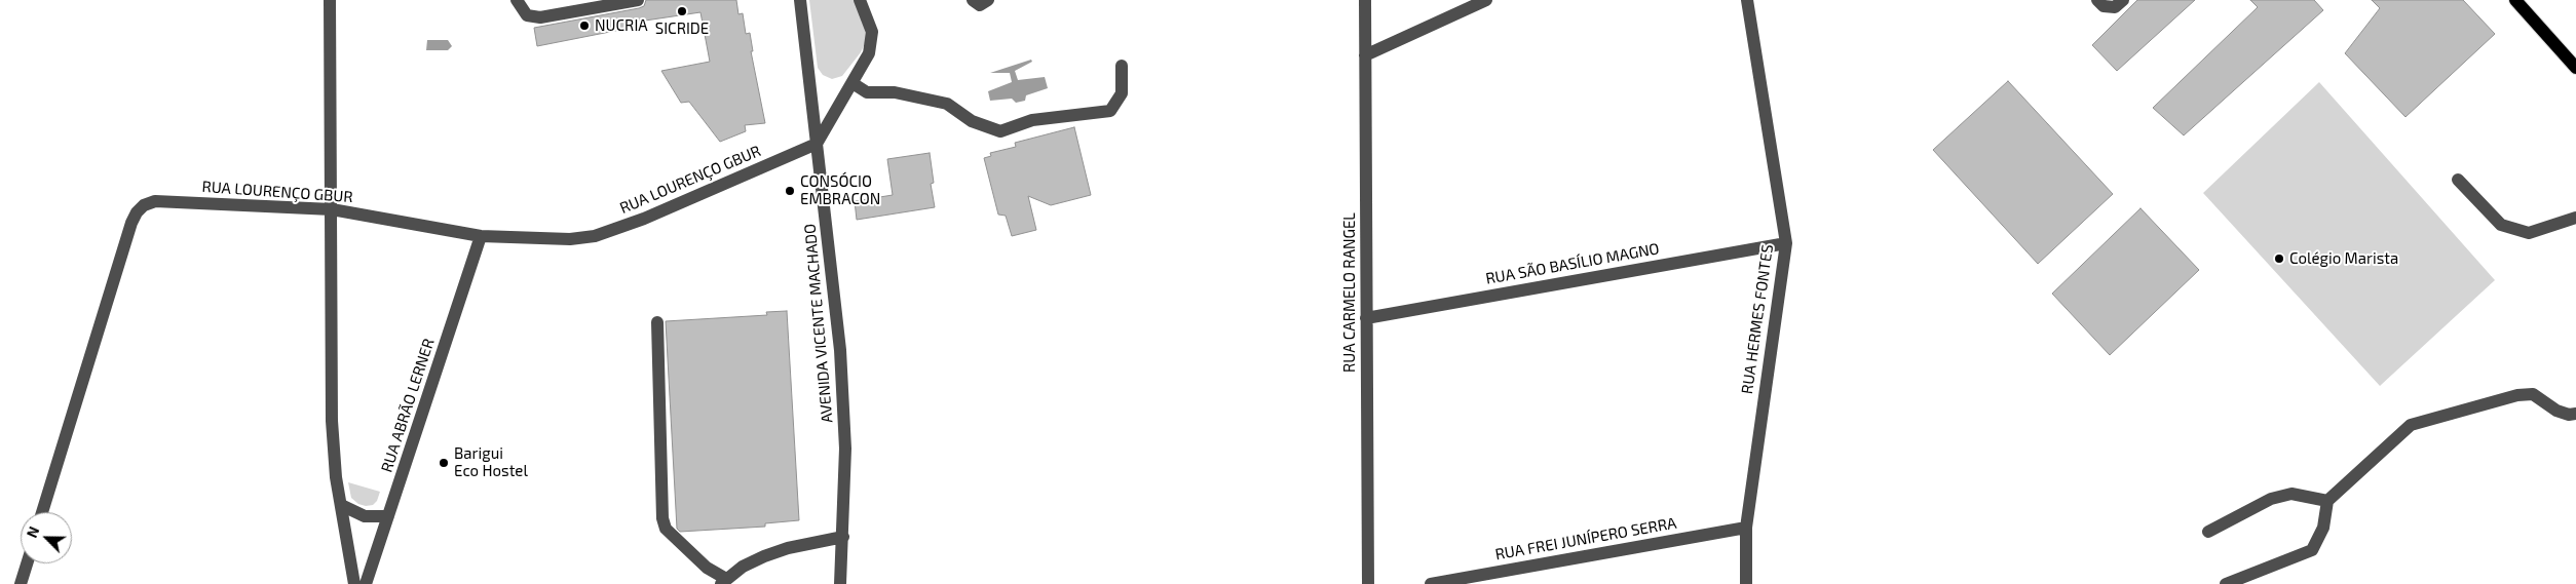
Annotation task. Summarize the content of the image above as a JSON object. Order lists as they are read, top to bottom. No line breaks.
{"streets":{"street":["RUA LOURENÇO GBUR","RUA SÃO BASÍLIO MAGNO","RUA CARMELO RANGEL","RUA HERMES FONTES","AVENIDA VICENTE MACHADO","RUA ABRÃO LERNER","RUA FREI JUNÍPERO SERRA"]},"crossings":[["RUA LOURENÇO GBUR","AVENIDA VICENTE MACHADO"],["RUA LOURENÇO GBUR","RUA ABRÃO LERNER"],["RUA SÃO BASÍLIO MAGNO","RUA CARMELO RANGEL"],["RUA SÃO BASÍLIO MAGNO","RUA HERMES FONTES"],["RUA HERMES FONTES","RUA FREI JUNÍPERO SERRA"]],"places":["SICRIDE","NUCRIA","CONSÓCIO EMBRACON","Colégio Marista","Barigui Eco Hostel"],"north":"top left"}
